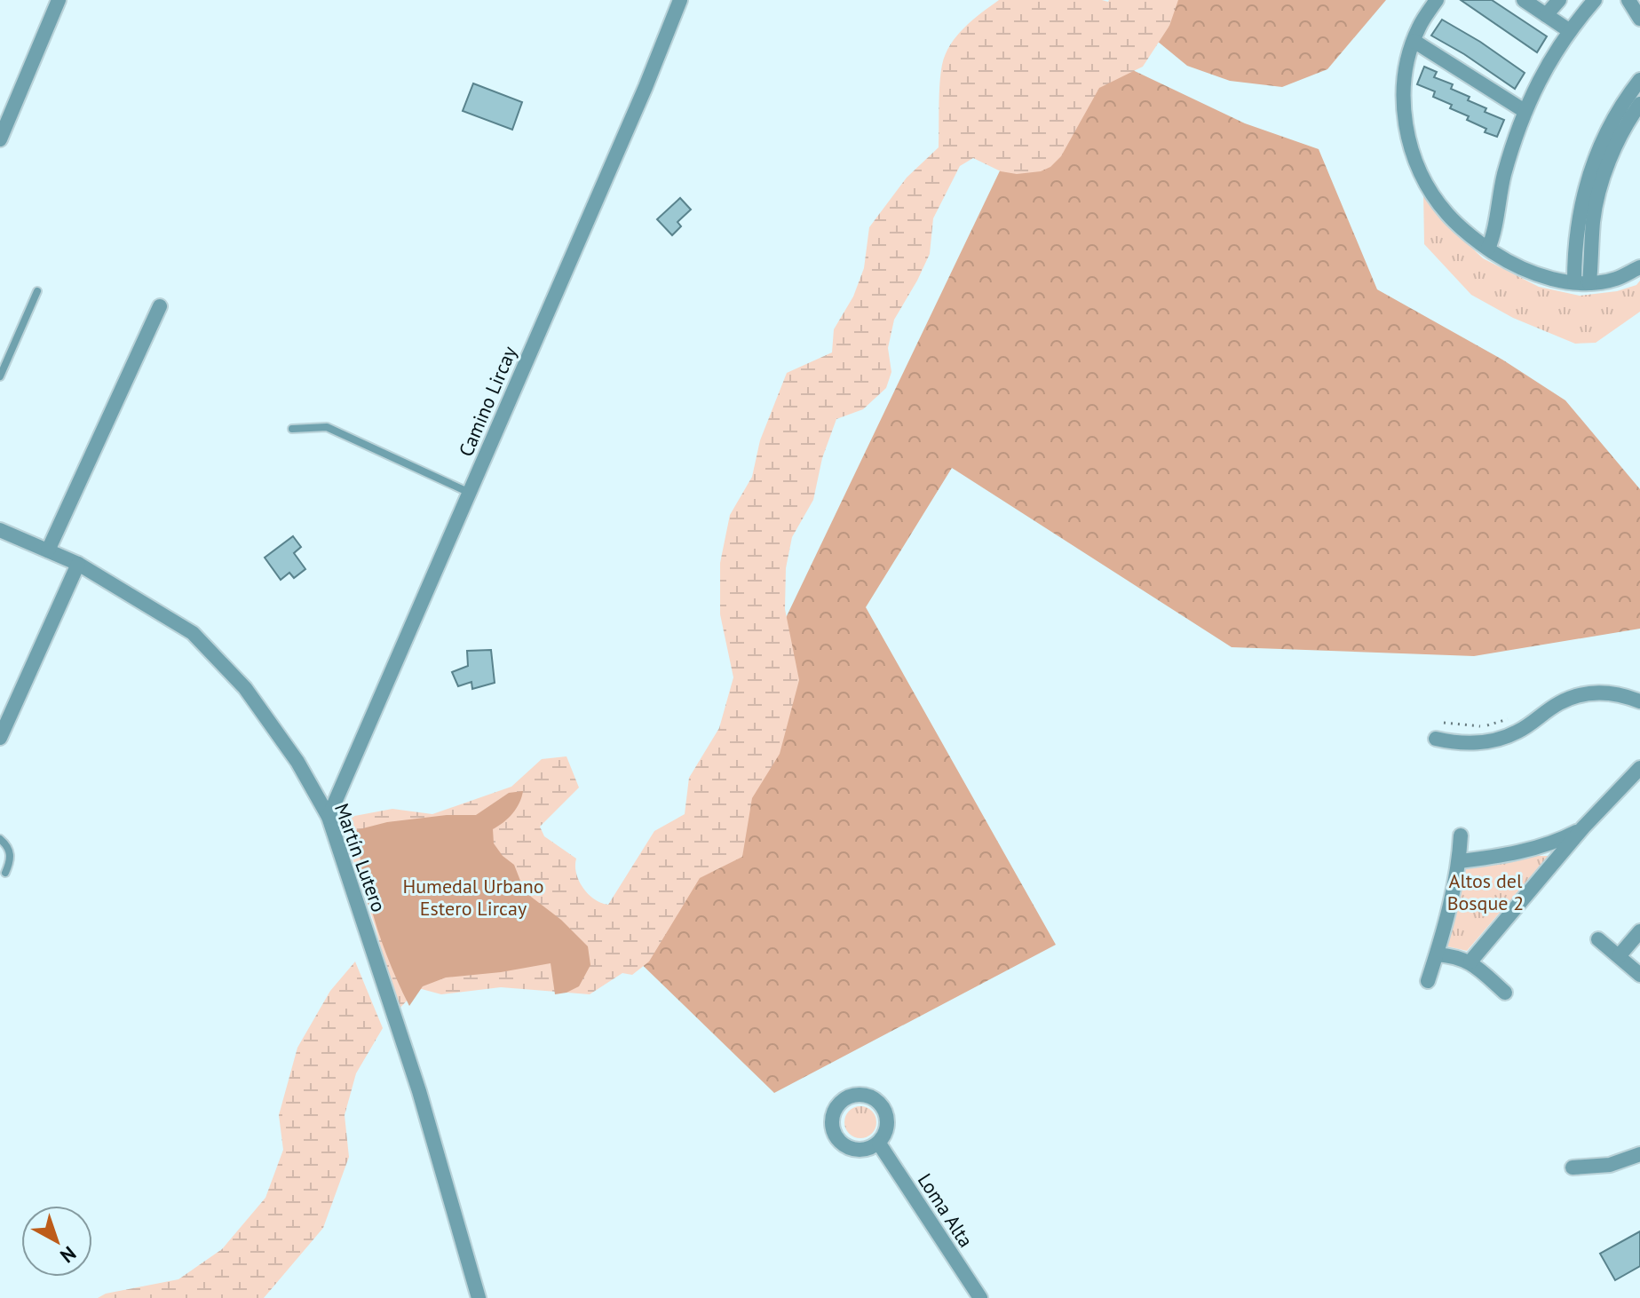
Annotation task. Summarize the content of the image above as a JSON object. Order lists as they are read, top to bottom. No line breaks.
{"streets":{"street":["Camino Lircay","Martín Lutero","Loma Alta"]},"crossings":[["Camino Lircay","Martín Lutero"]],"parks":["Altos del Bosque 2","Humedal Urbano Estero Lircay"],"north":"bottom right"}
